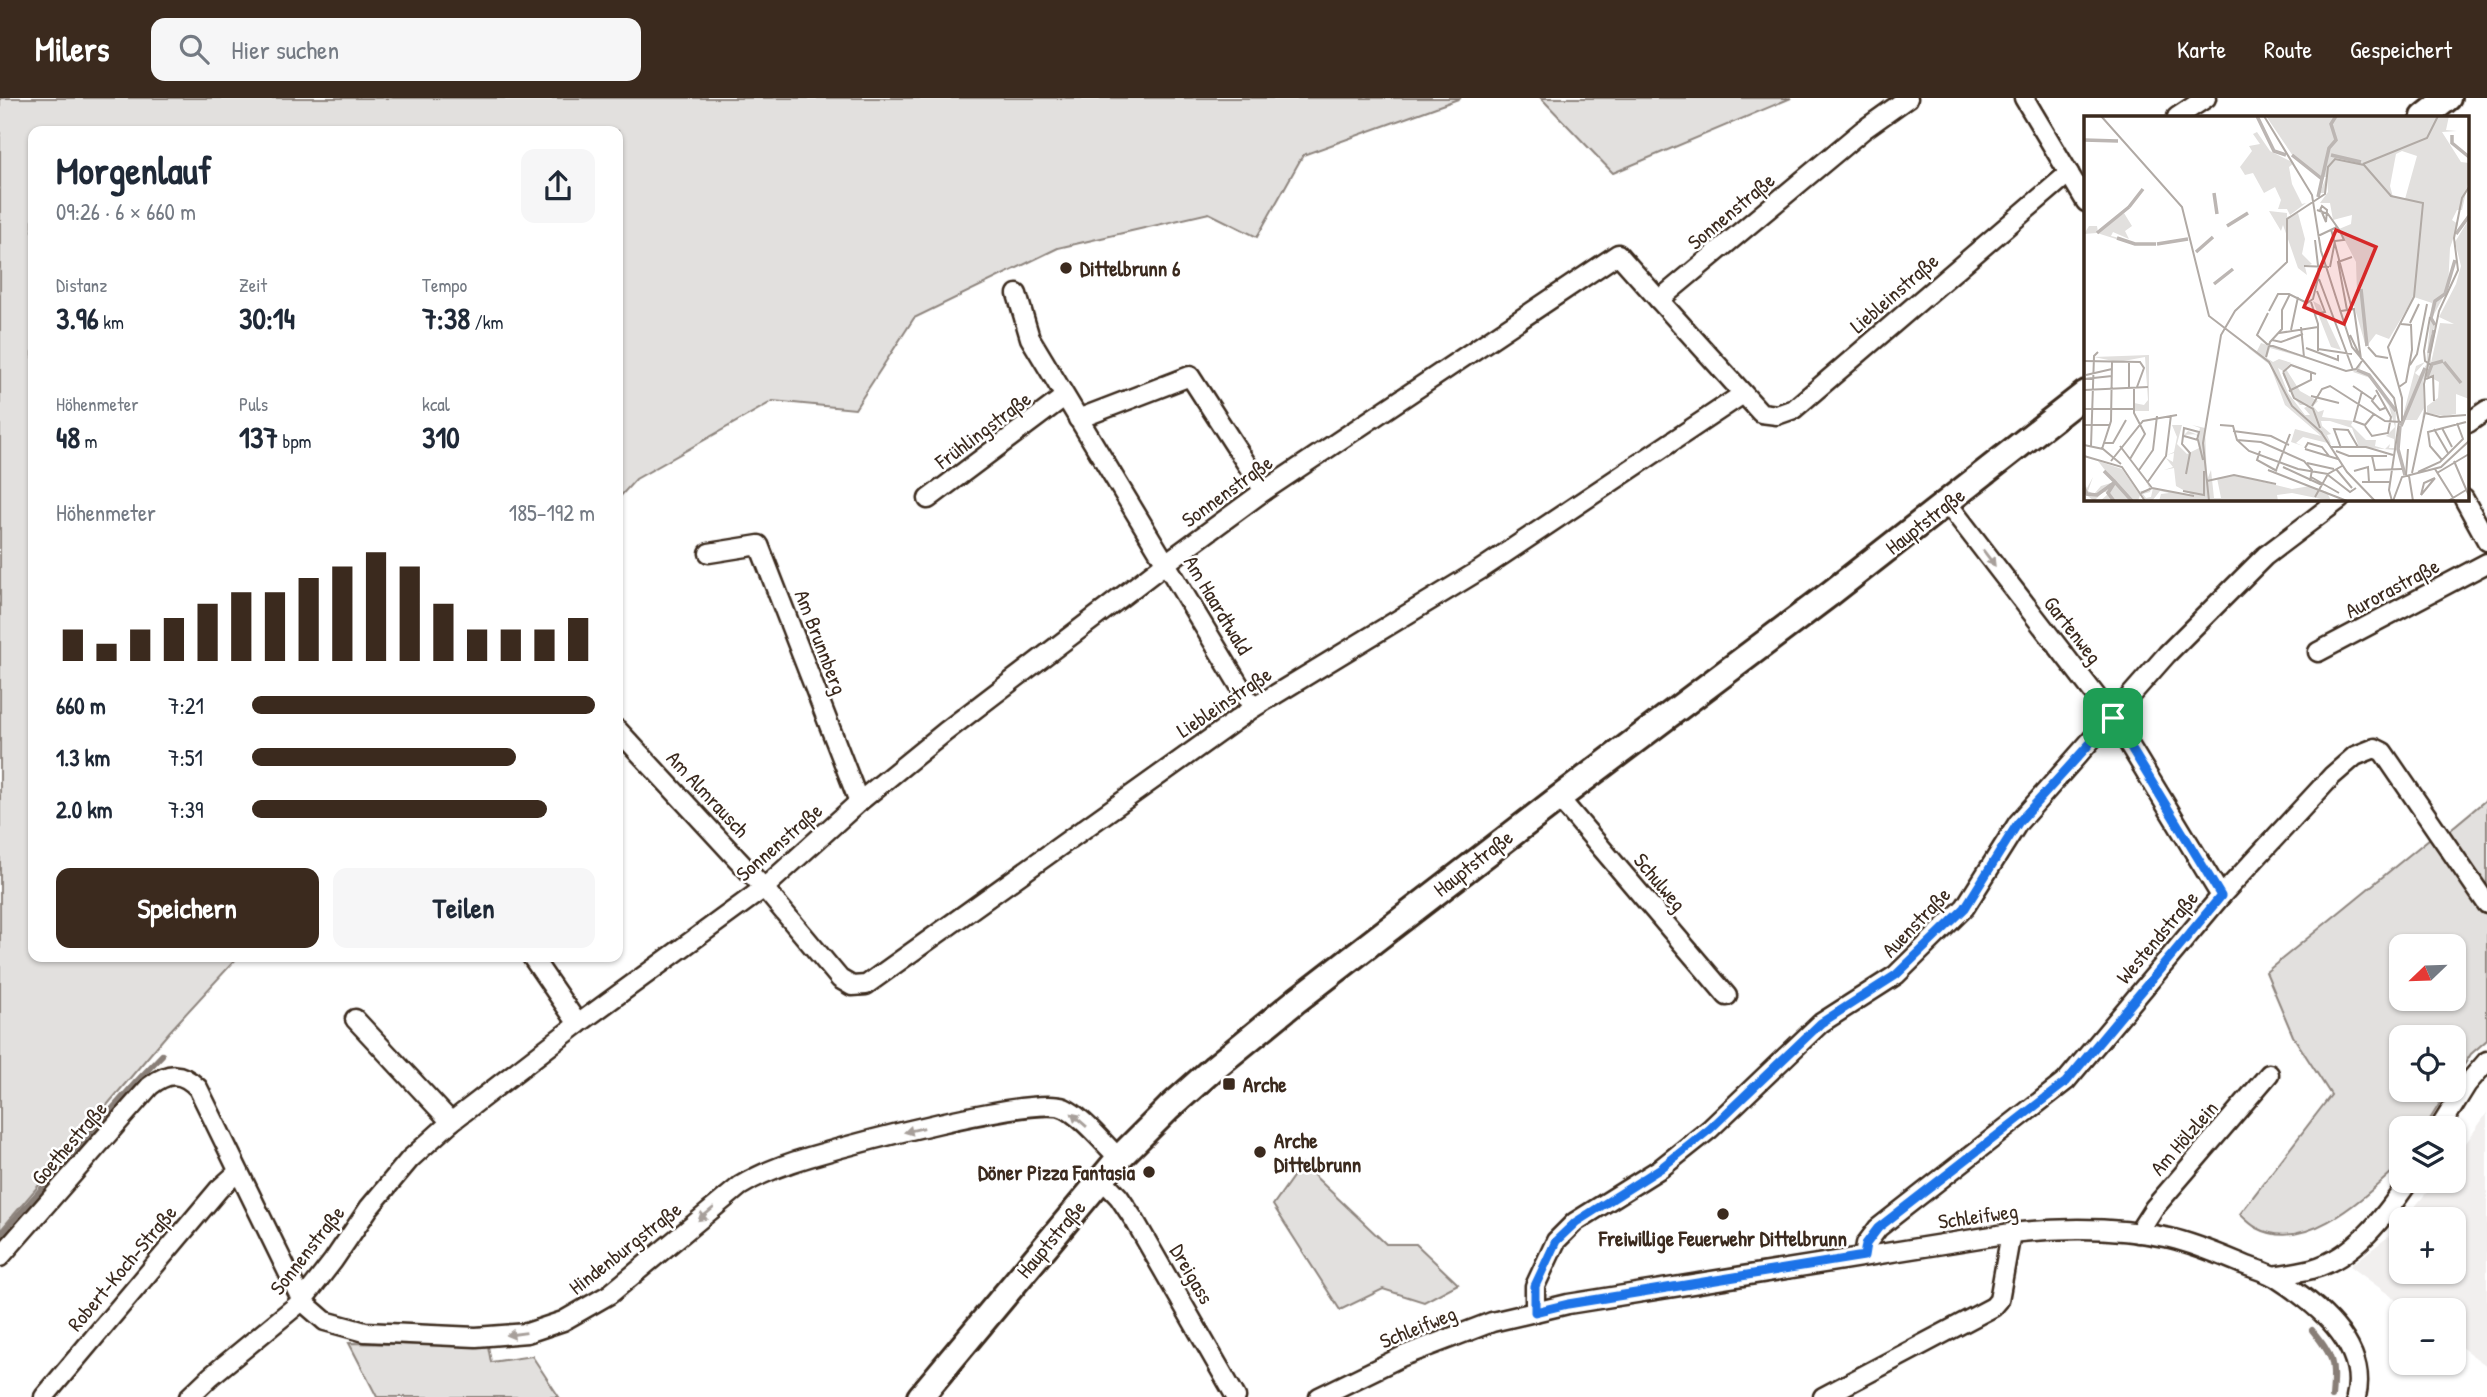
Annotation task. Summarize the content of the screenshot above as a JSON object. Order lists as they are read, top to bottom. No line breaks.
{"streets":{"street":["Sonnenstraße","Liebleinstraße","Frühlingstraße","Hauptstraße","Aurorastraße","Am Haardtwald","Gartenweg","Am Brunnberg","Am Almrausch","Schulweg","Auenstraße","Westendstraße","Am Hölzlein","Goethestraße","Schleifweg","Hindenburgstraße","Robert-Koch-Straße","Dreigass"]},"crossings":[["Sonnenstraße","Liebleinstraße"],["Sonnenstraße","Am Haardtwald"],["Sonnenstraße","Am Brunnberg"],["Sonnenstraße","Am Almrausch"],["Sonnenstraße","Hindenburgstraße"],["Liebleinstraße","Am Haardtwald"],["Liebleinstraße","Am Almrausch"],["Frühlingstraße","Am Haardtwald"],["Hauptstraße","Gartenweg"],["Hauptstraße","Schulweg"],["Hauptstraße","Hindenburgstraße"],["Hauptstraße","Dreigass"],["Gartenweg","Auenstraße"],["Gartenweg","Westendstraße"],["Auenstraße","Schleifweg"],["Westendstraße","Schleifweg"],["Am Hölzlein","Schleifweg"],["Goethestraße","Hindenburgstraße"],["Hindenburgstraße","Robert-Koch-Straße"]],"one_way":["Gartenweg","Hindenburgstraße"],"places":{"other":["Dittelbrunn 6","Arche Dittelbrunn","Döner Pizza Fantasia","Freiwillige Feuerwehr Dittelbrunn"],"transit":["Arche"]},"north":"bottom left","page":{"header":"Milers","search":"Hier suchen","nav":["Karte","Route","Gespeichert"],"heading":["Morgenlauf","09:26 · 6 × 660 m"],"stats":[["Distanz","3.96 km"],["Zeit","30:14"],["Tempo","7:38 /km"],["Höhenmeter","48 m"],["Puls","137 bpm"],["kcal","310"]],"chart":["Höhenmeter","185–192 m"],"list":[{"name":"660 m","note":"7:21"},{"name":"1.3 km","note":"7:51"},{"name":"2.0 km","note":"7:39"}],"buttons":["Speichern","Teilen"],"map_buttons":["+","−"]}}
